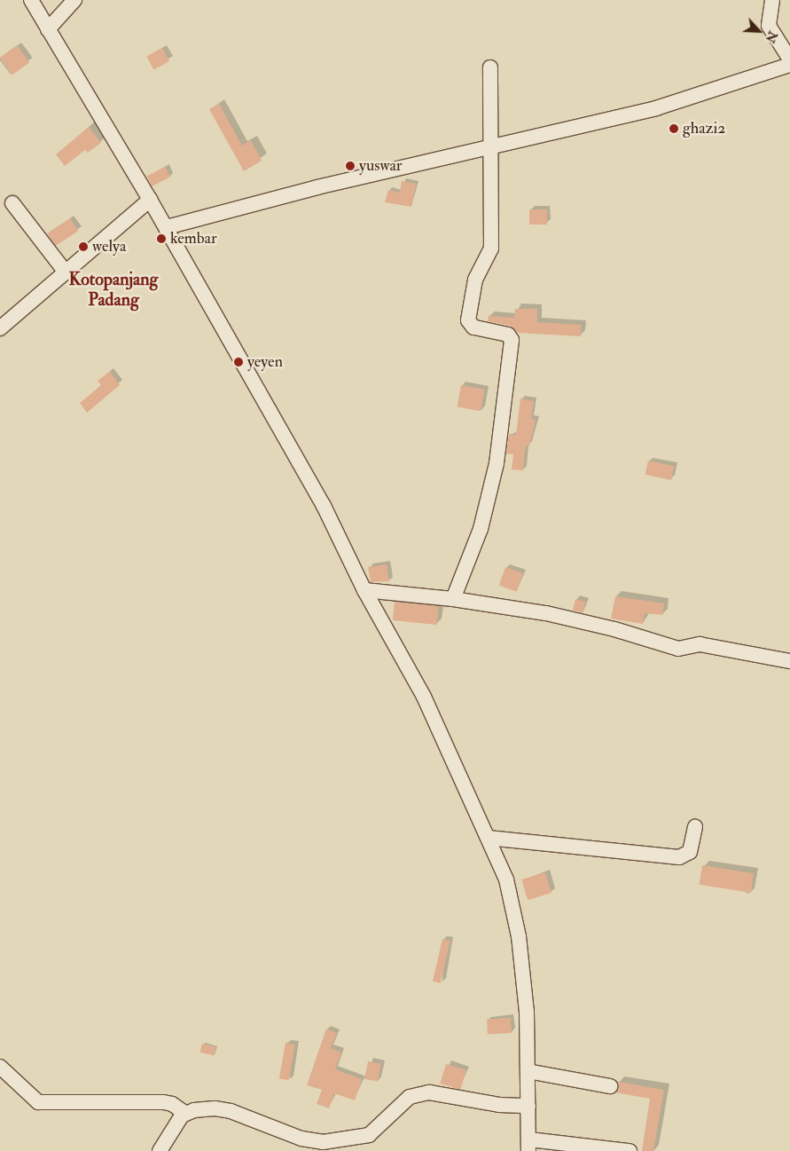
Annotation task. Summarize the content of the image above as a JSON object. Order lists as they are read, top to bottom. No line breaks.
{"districts":["Kotopanjang Padang"],"places":["ghazi2","yuswar","kembar","welya","yeyen"],"north":"bottom right"}
